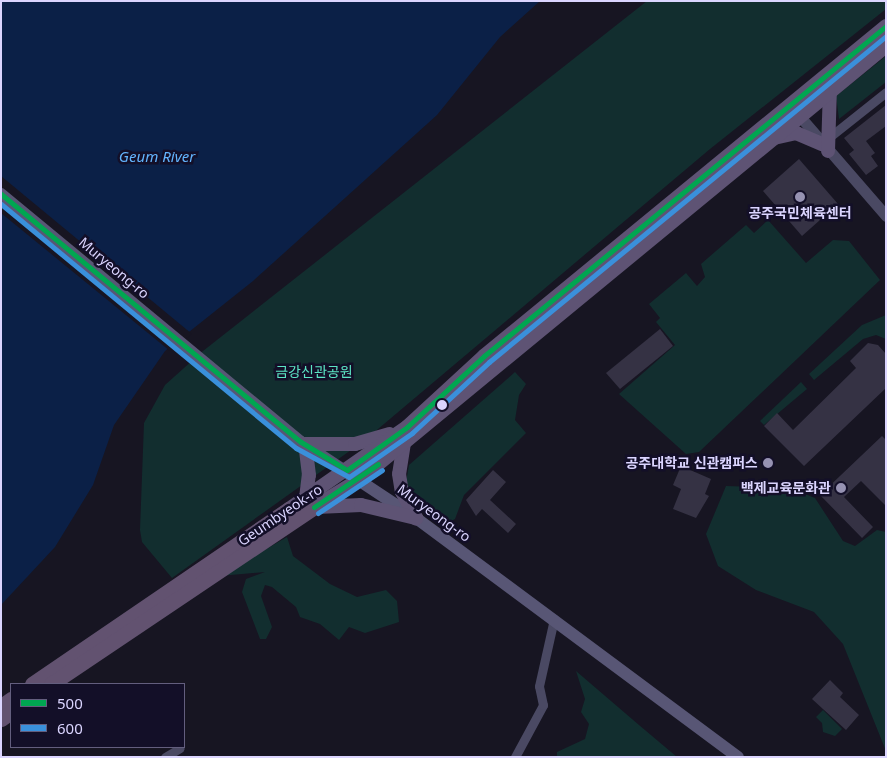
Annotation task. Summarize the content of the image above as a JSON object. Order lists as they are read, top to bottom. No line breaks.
{"streets":{"highway":["Geumbyeok-ro"],"main road":["Muryeong-ro"]},"crossings":[["Muryeong-ro","Geumbyeok-ro"]],"water":["Geum River"],"parks":["금강신관공원"],"places":["공주국민체육센터","공주대학교 신관캠퍼스","백제교육문화관"],"lines":["transit line 500","transit line 600"],"legend":["500","600"]}
